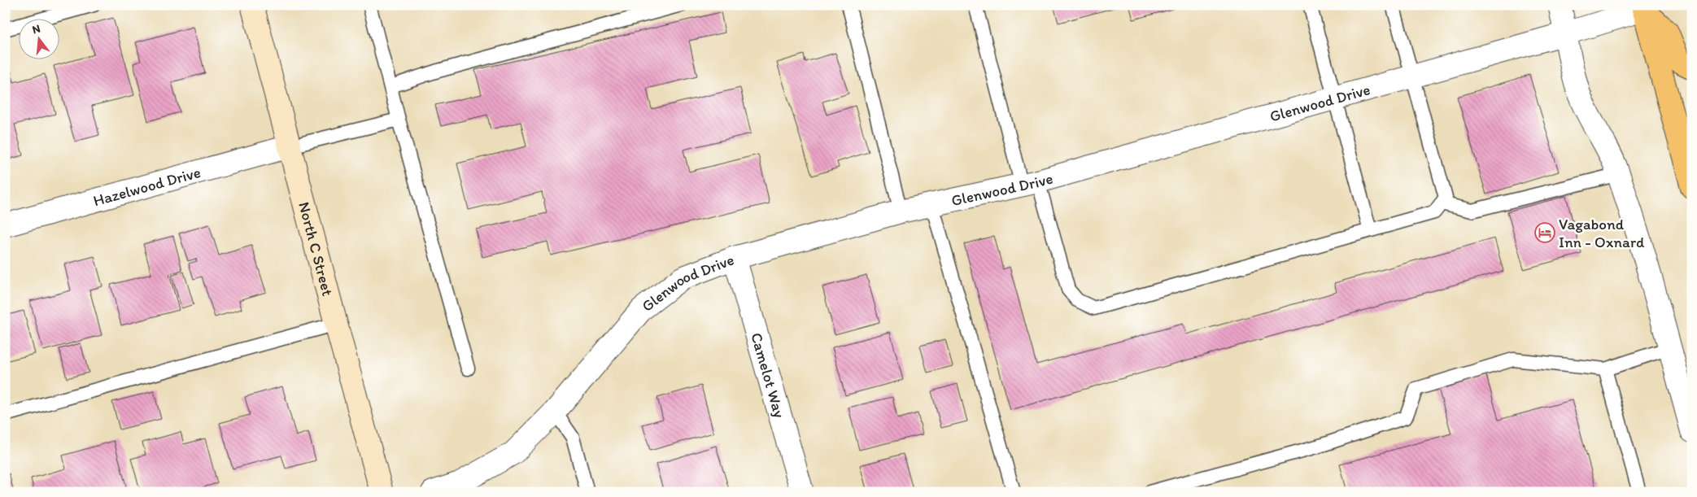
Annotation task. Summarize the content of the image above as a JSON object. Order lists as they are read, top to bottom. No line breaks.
{"streets":{"street":["Glenwood Drive","Hazelwood Drive","North C Street","Camelot Way"]},"crossings":[["Glenwood Drive","Camelot Way"],["Hazelwood Drive","North C Street"]],"places":{"hotel":["Vagabond Inn - Oxnard"]},"north":"top"}
